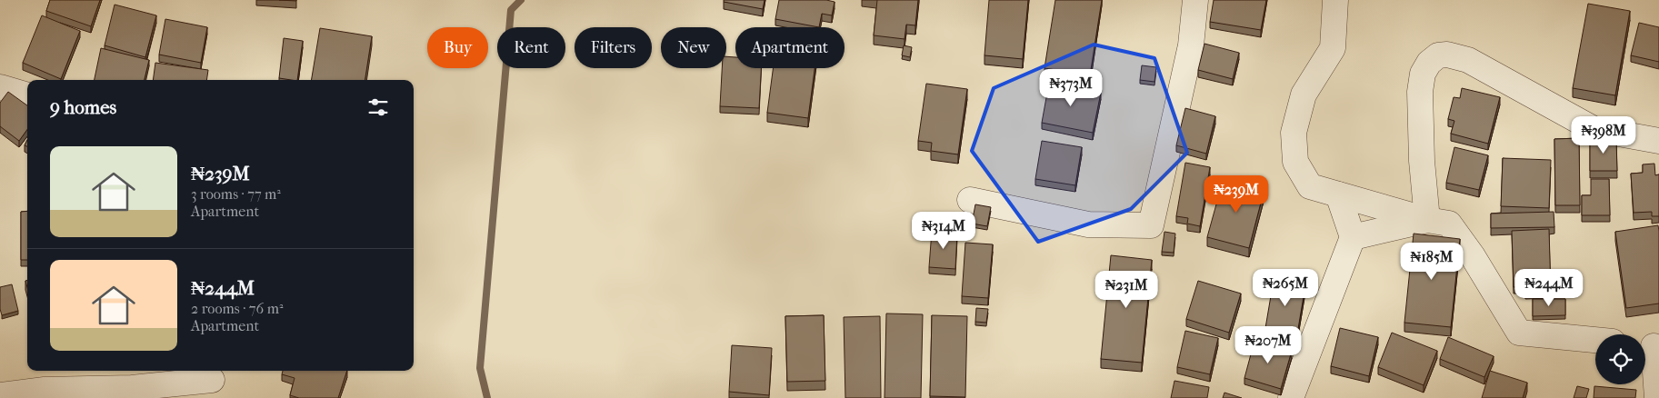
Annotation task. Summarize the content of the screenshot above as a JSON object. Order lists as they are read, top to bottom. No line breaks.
{"page":{"chip":["Buy","Rent","Filters","New","Apartment"],"price":["₦373M","₦398M","₦239M","₦314M","₦185M","₦265M","₦244M","₦231M","₦207M"],"heading":"9 homes","list":[{"name":"₦239M","note":"3 rooms · 77 m² · Apartment"},{"name":"₦244M","note":"2 rooms · 76 m² · Apartment"}]}}
